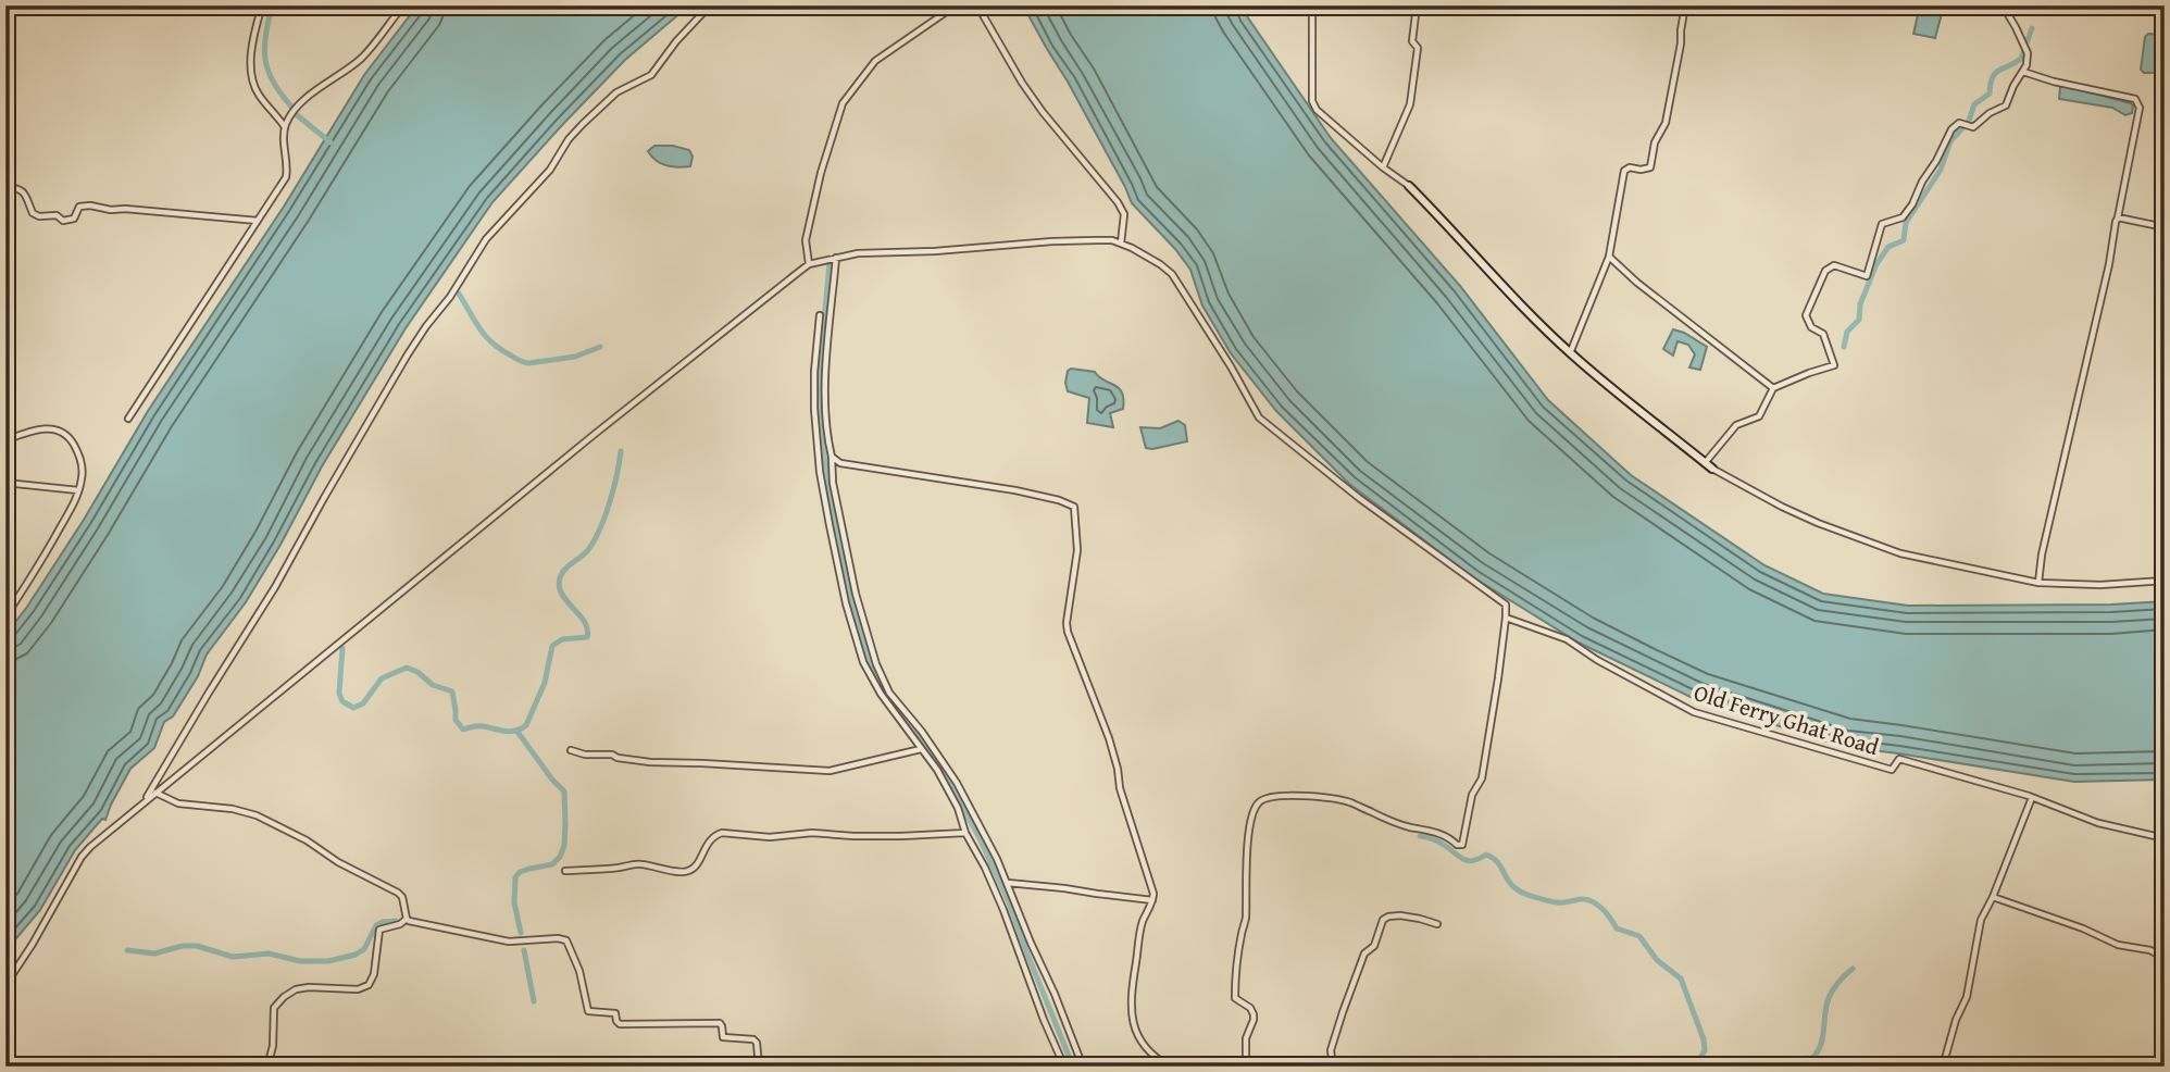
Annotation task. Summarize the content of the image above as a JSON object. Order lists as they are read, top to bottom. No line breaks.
{"streets":{"street":["Old Ferry Ghat Road"]}}
